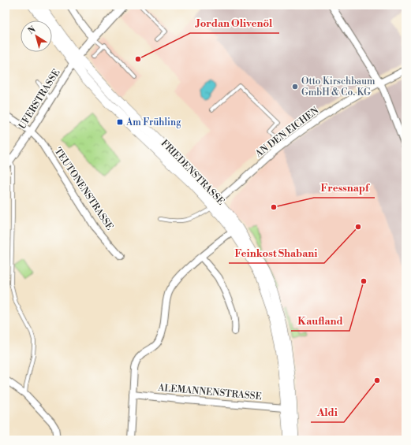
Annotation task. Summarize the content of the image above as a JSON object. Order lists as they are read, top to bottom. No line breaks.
{"streets":{"main road":["FRIEDENSTRASSE"],"street":["UFERSTRASSE","AN DEN EICHEN","TEUTONENSTRASSE","ALEMANNENSTRASSE"]},"crossings":[["UFERSTRASSE","FRIEDENSTRASSE"],["UFERSTRASSE","TEUTONENSTRASSE"],["AN DEN EICHEN","FRIEDENSTRASSE"],["FRIEDENSTRASSE","ALEMANNENSTRASSE"]],"places":{"other":["Jordan Olivenöl","Otto Kirschbaum GmbH & Co. KG","Fressnapf","Feinkost Shabani","Kaufland","Aldi"],"transit":["Am Frühling"]},"north":"top left"}
